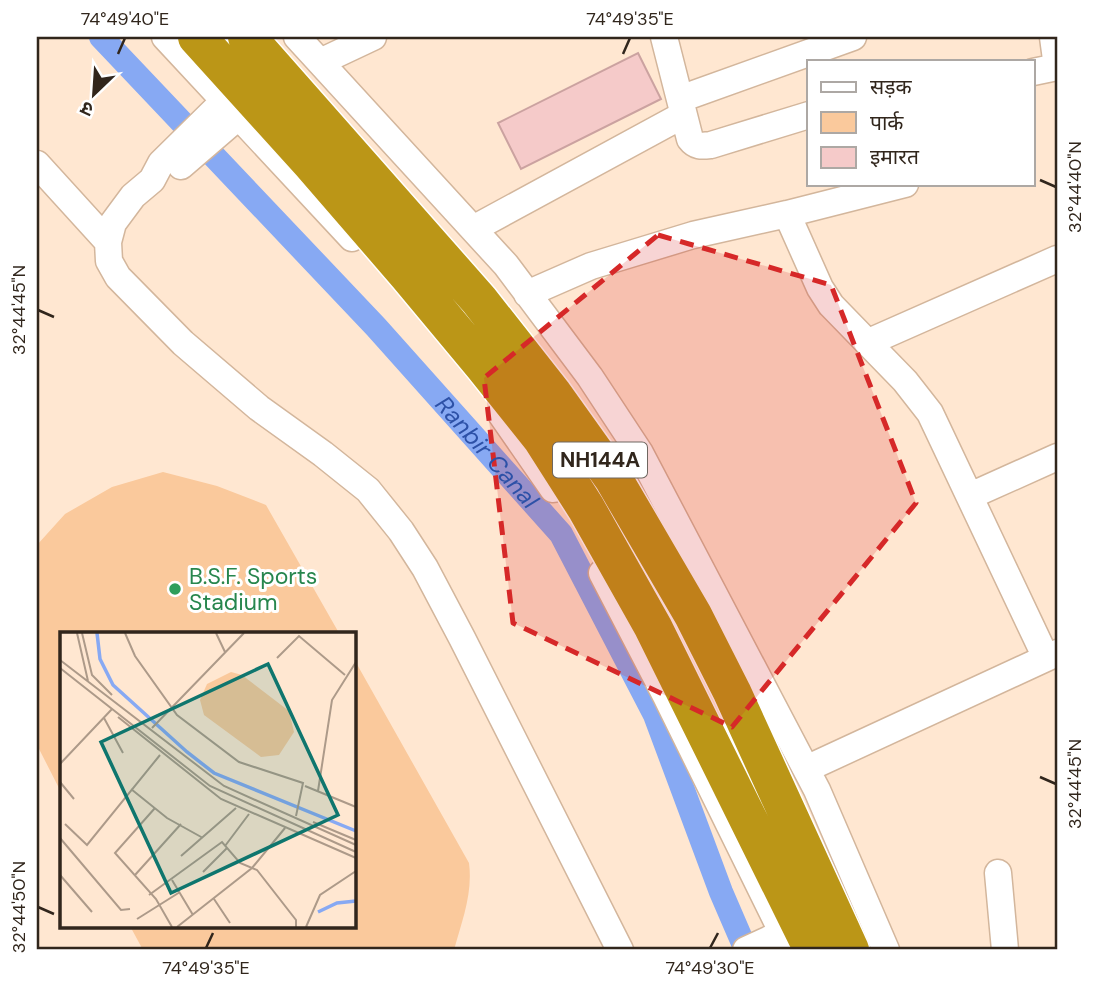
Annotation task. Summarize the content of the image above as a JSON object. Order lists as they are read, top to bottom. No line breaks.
{"streets":{"highway":["NH144A"]},"water":["Ranbir Canal"],"places":["B.S.F. Sports Stadium"],"legend":["सड़क","पार्क","इमारत"],"north":"bottom left","coordinates":["74°49'40\"E","74°49'35\"E","32°44'40\"N","32°44'45\"N","32°44'50\"N","74°49'30\"E"]}
